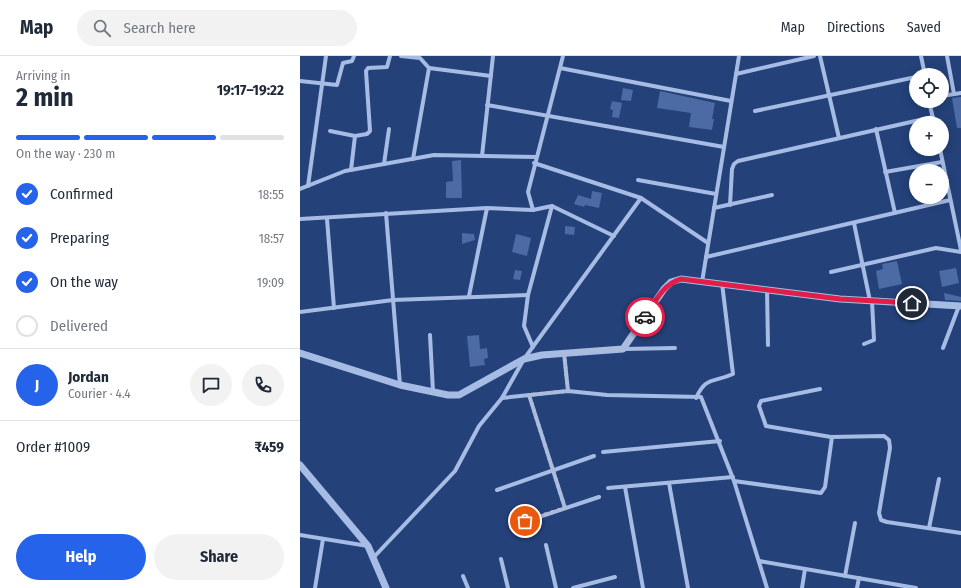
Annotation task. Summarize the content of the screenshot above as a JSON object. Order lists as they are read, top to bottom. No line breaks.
{"page":{"header":"Map","search":"Search here","nav":["Map","Directions","Saved"],"heading":["2 min","Arriving in","19:17–19:22"],"panel":["Jordan","Courier · 4.4","Order #1009","₹459"],"map_buttons":["+","−"],"bar":"On the way · 230 m","list":[["Confirmed","18:55"],["Preparing","18:57"],["On the way","19:09"],"Delivered"],"round":"J","buttons":["Help","Share"]}}
